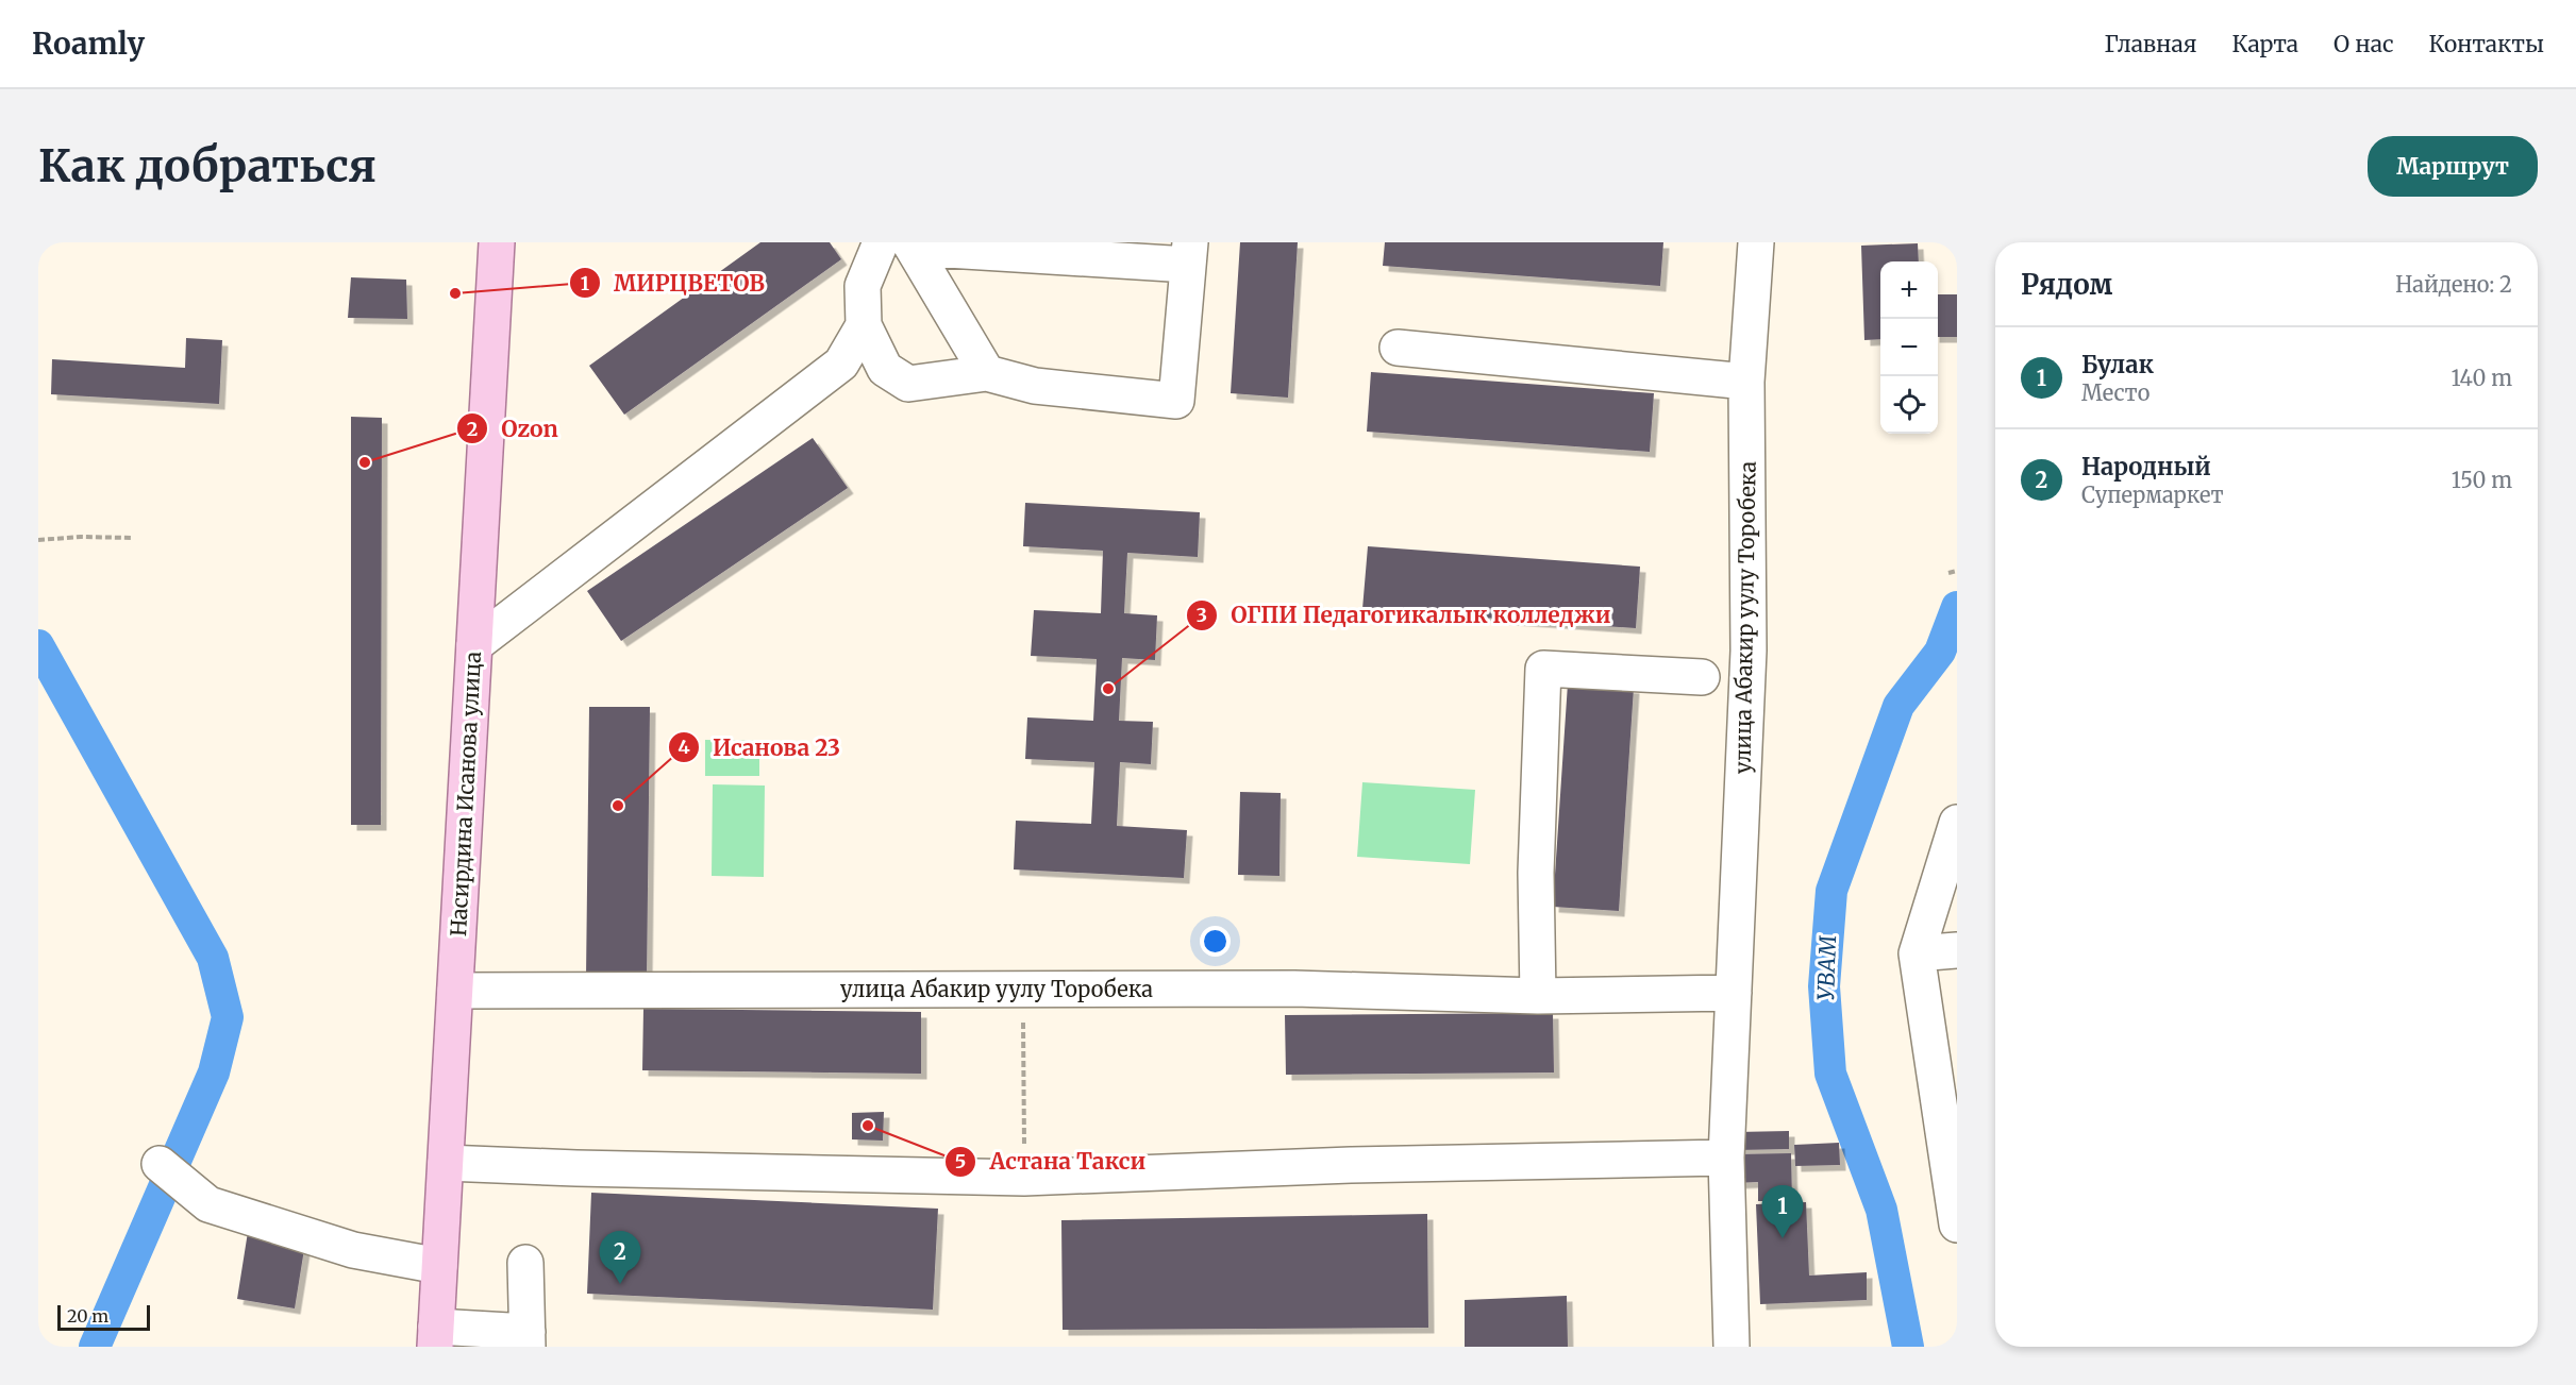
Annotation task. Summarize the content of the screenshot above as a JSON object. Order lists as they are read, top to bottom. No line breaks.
{"streets":{"main road":["Насирдина Исанова улица"],"street":["улица Абакир уулу Торобека"]},"crossings":[["улица Абакир уулу Торобека","Насирдина Исанова улица"]],"water":["УВАМ"],"places":["МИРЦВЕТОВ","Ozon","ОГПИ Педагогикалык колледжи","Исанова 23","Астана Такси"],"scale_bar":"20 m","page":{"header":"Roamly","nav":["Главная","Карта","О нас","Контакты"],"buttons":"Маршрут","title":"Как добраться","heading":["Рядом","Найдено: 2"],"map_buttons":["+","−"],"list":[{"mark":"1","name":"Булак","note":"Место","value":"140 m"},{"mark":"2","name":"Народный","note":"Супермаркет","value":"150 m"}],"pins":["1","2"],"scale":"20 m"}}
